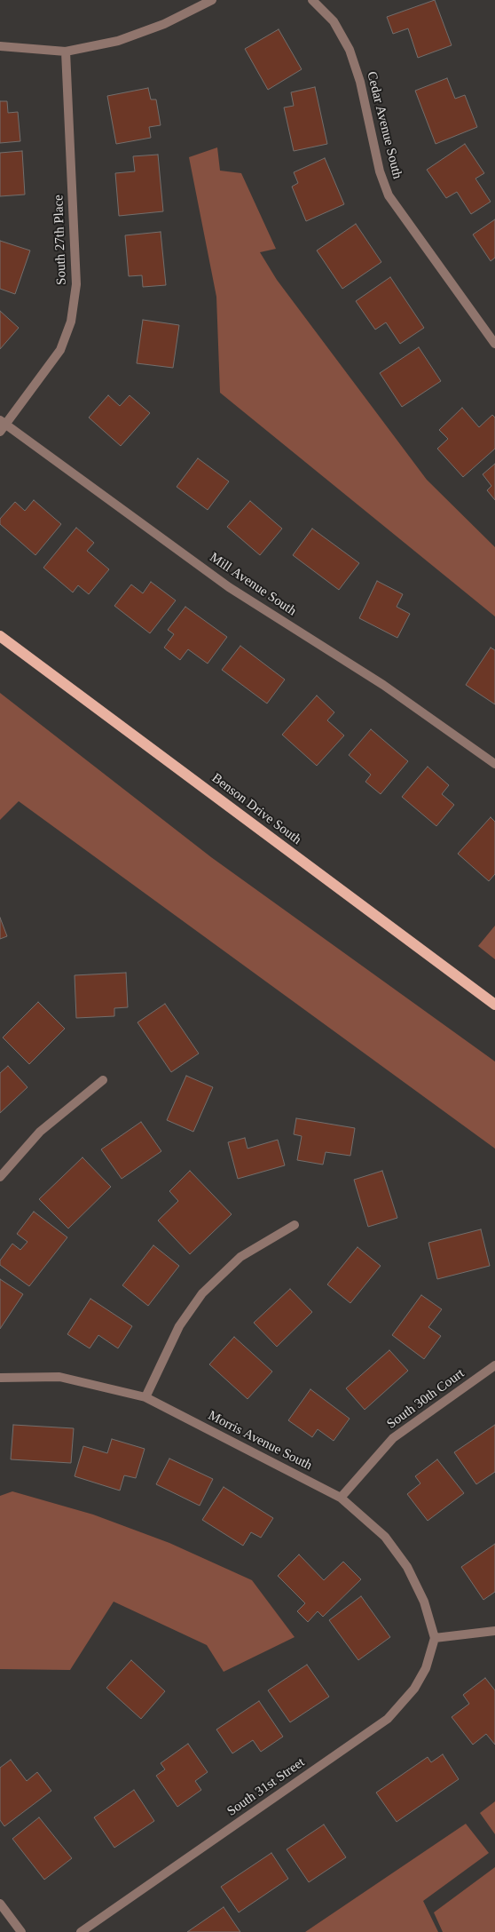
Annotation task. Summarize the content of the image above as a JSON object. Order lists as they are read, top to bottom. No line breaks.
{"streets":{"main road":["Benson Drive South"],"street":["Cedar Avenue South","South 27th Place","Mill Avenue South","South 30th Court","Morris Avenue South","South 31st Street"]},"crossings":[["South 27th Place","Mill Avenue South"],["South 30th Court","Morris Avenue South"],["Morris Avenue South","South 31st Street"]]}
